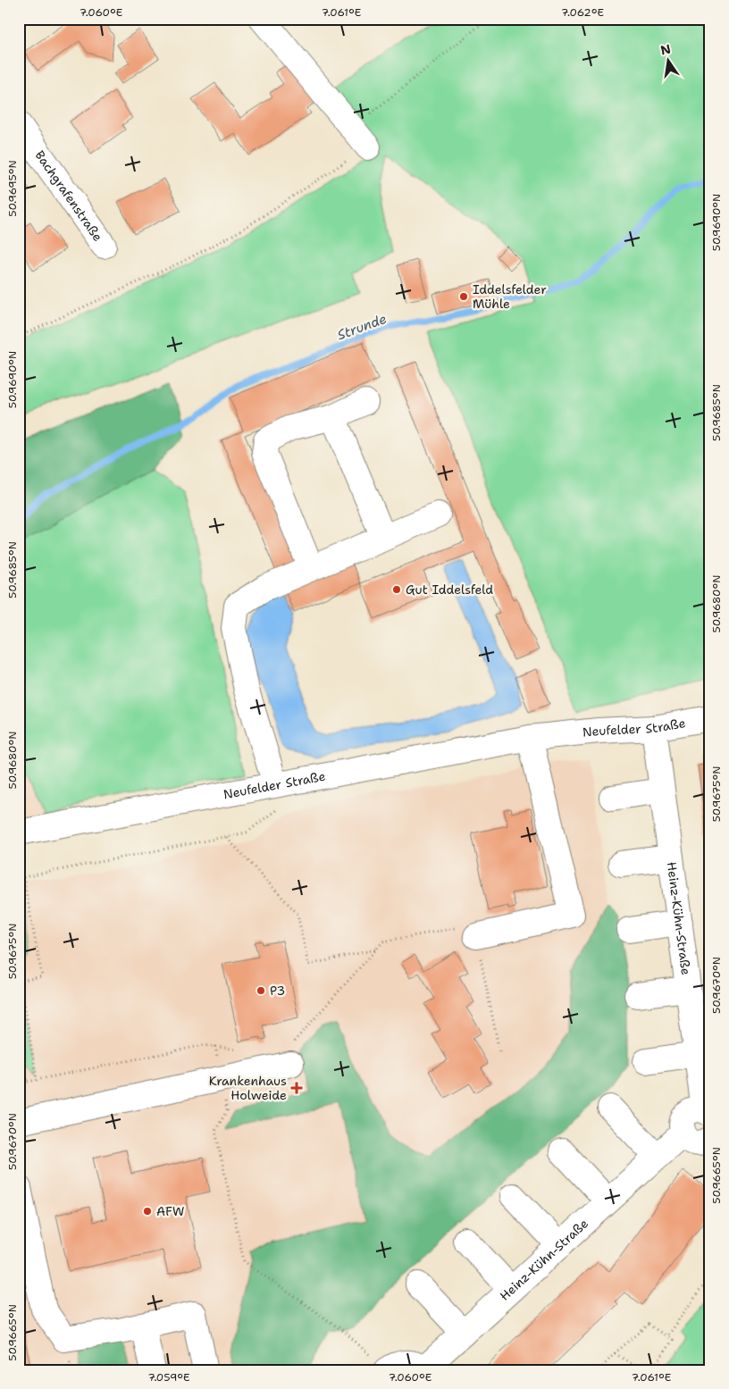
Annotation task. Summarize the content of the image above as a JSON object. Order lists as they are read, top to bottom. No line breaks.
{"streets":{"street":["Bachgrafenstraße","Neufelder Straße","Heinz-Kühn-Straße"]},"crossings":[["Neufelder Straße","Heinz-Kühn-Straße"]],"water":["Strunde"],"places":{"other":["Iddelsfelder Mühle","Gut Iddelsfeld","P3","AFW"],"health":["Krankenhaus Holweide"]},"north":"top","coordinates":["7.060°E","7.061°E","7.062°E","50.9695°N","50.9690°N","50.9685°N","50.9680°N","50.9675°N","50.9670°N","50.9665°N","7.059°E"]}
